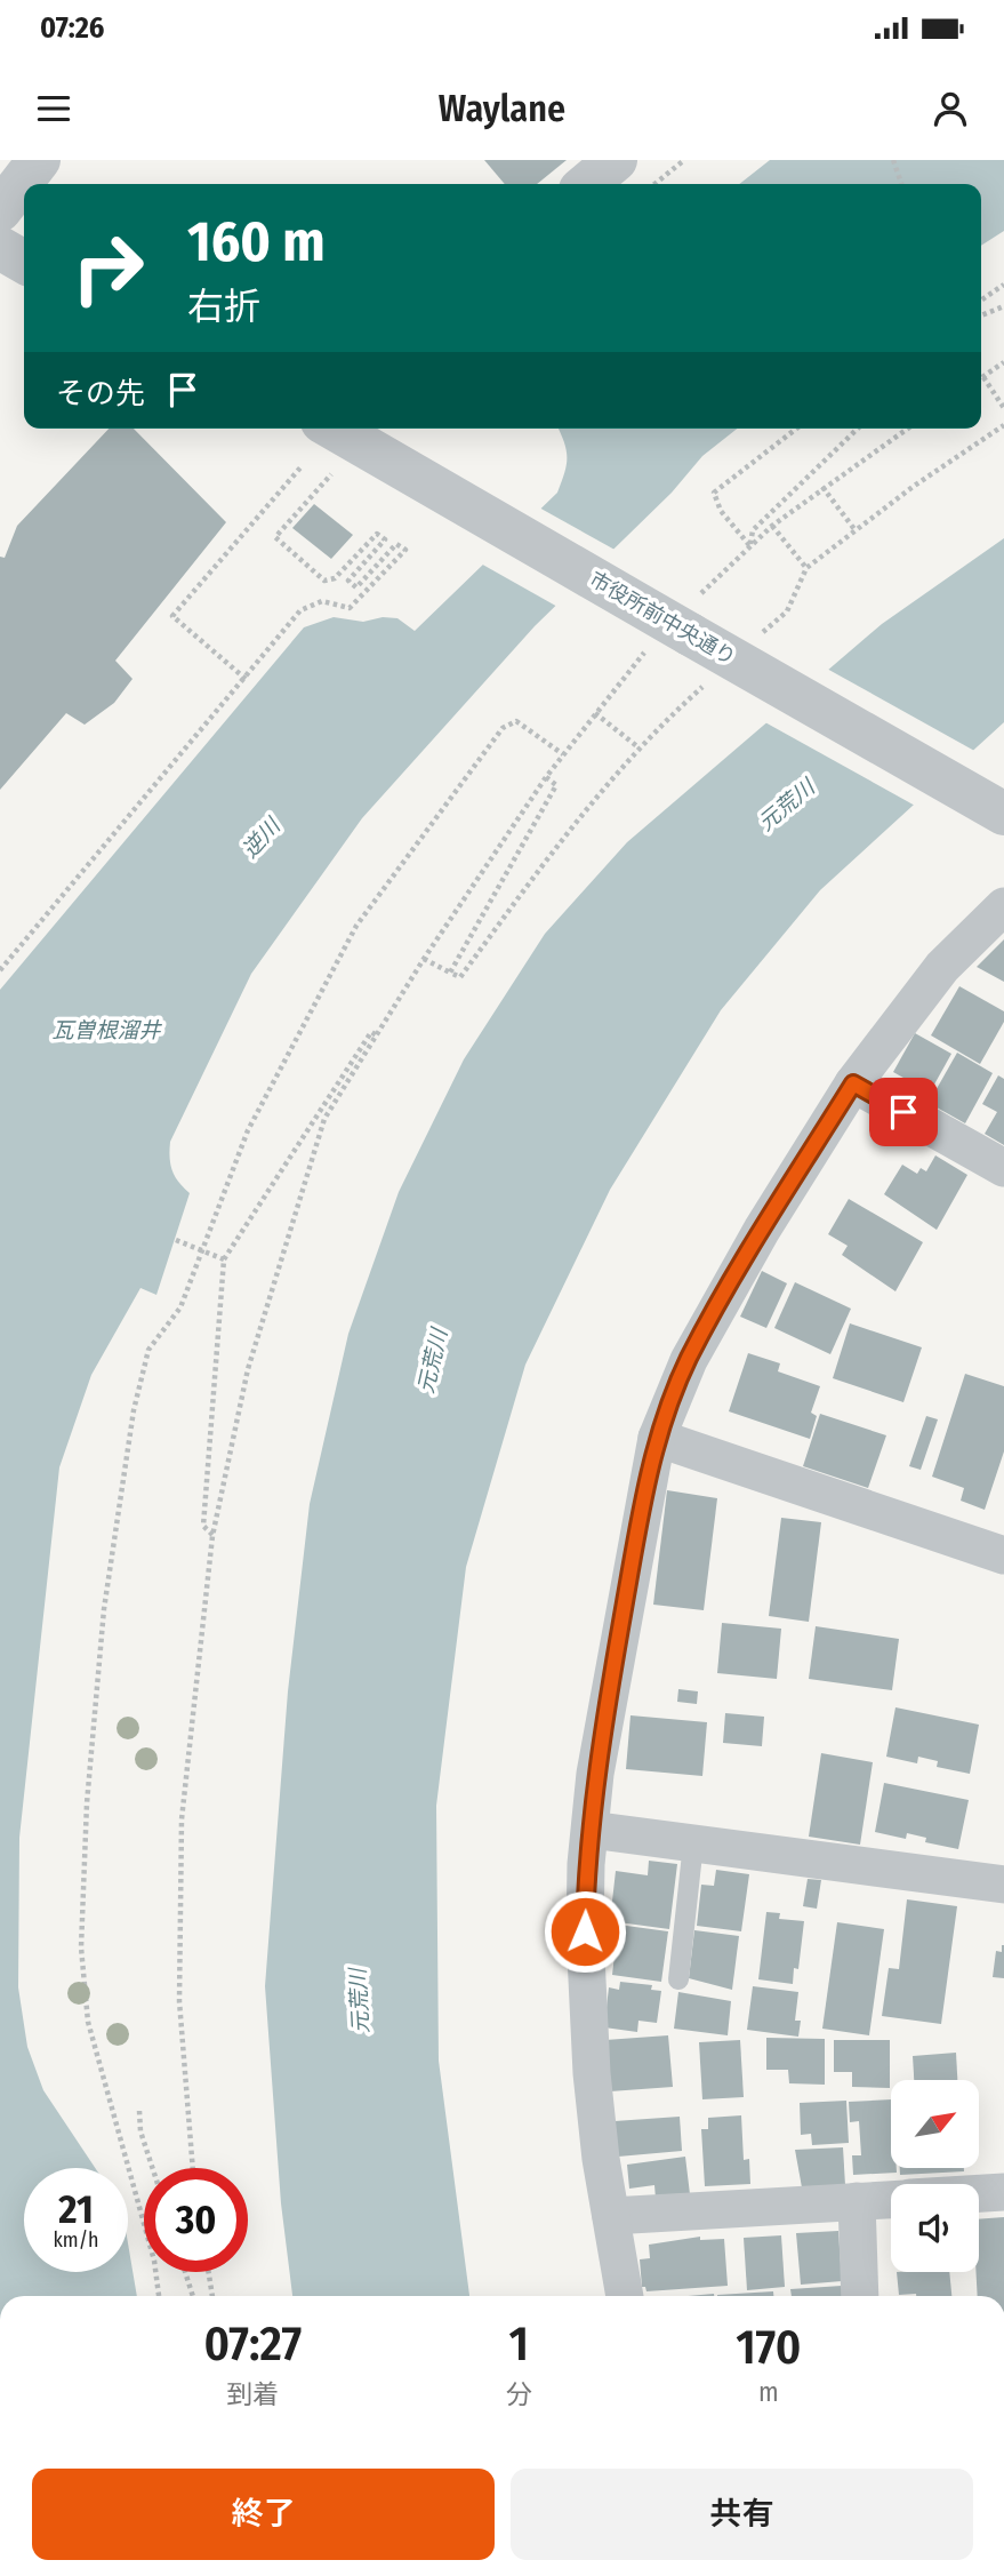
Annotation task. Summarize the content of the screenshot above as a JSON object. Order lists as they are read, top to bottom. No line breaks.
{"streets":{"street":["市役所前中央通り"]},"water":["元荒川","逆川","瓦曽根溜井"],"north":"top right","page":{"status":"07:26","header":"Waylane","turn":["160 m","右折"],"then":"その先","speed":"21 km/h","limit":"30","eta":["07:27","到着","1","分","170","m"],"buttons":["終了","共有"]}}
